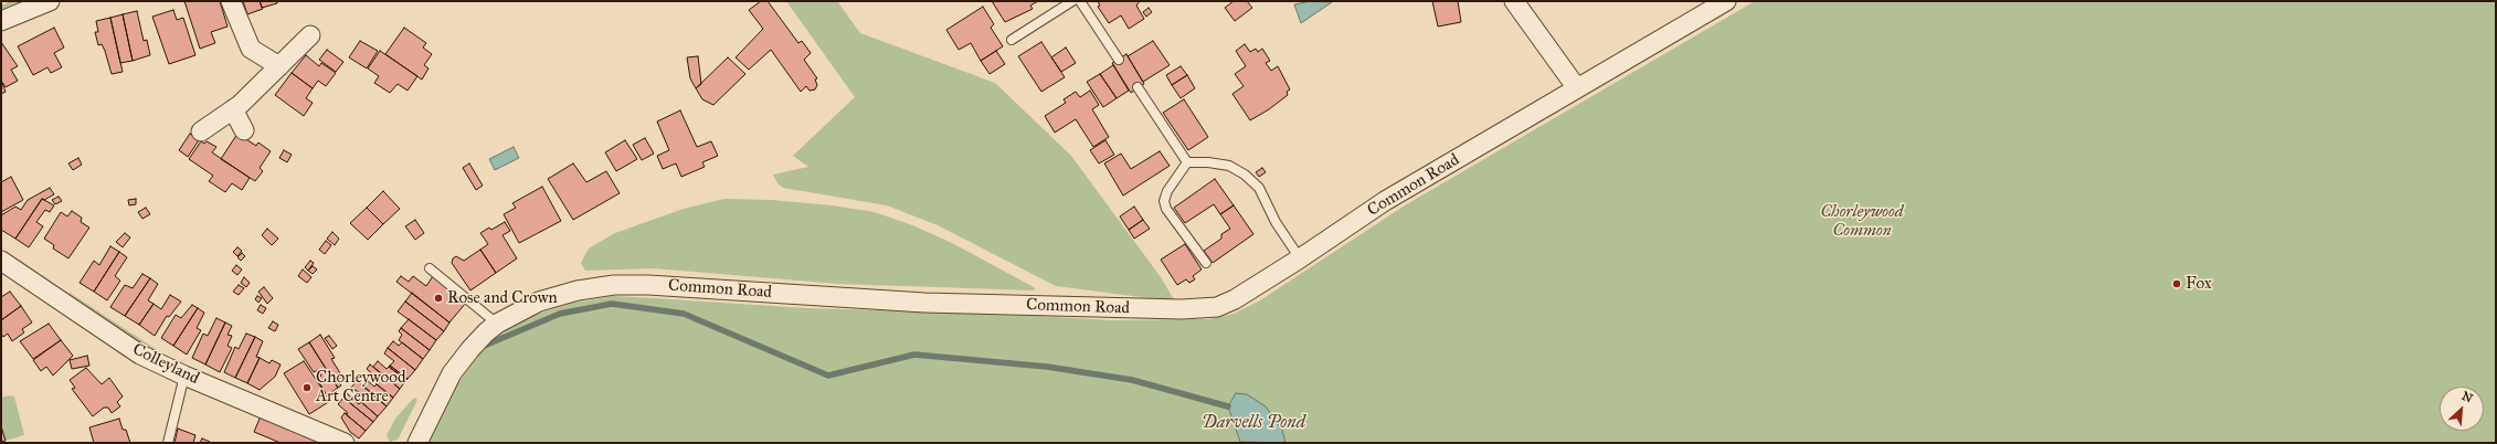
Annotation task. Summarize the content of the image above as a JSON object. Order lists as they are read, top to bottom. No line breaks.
{"streets":{"street":["Common Road","Colleyland"]},"water":["Darvells Pond"],"parks":["Chorleywood Common"],"places":["Fox","Rose and Crown","Chorleywood Art Centre"],"north":"top right"}
